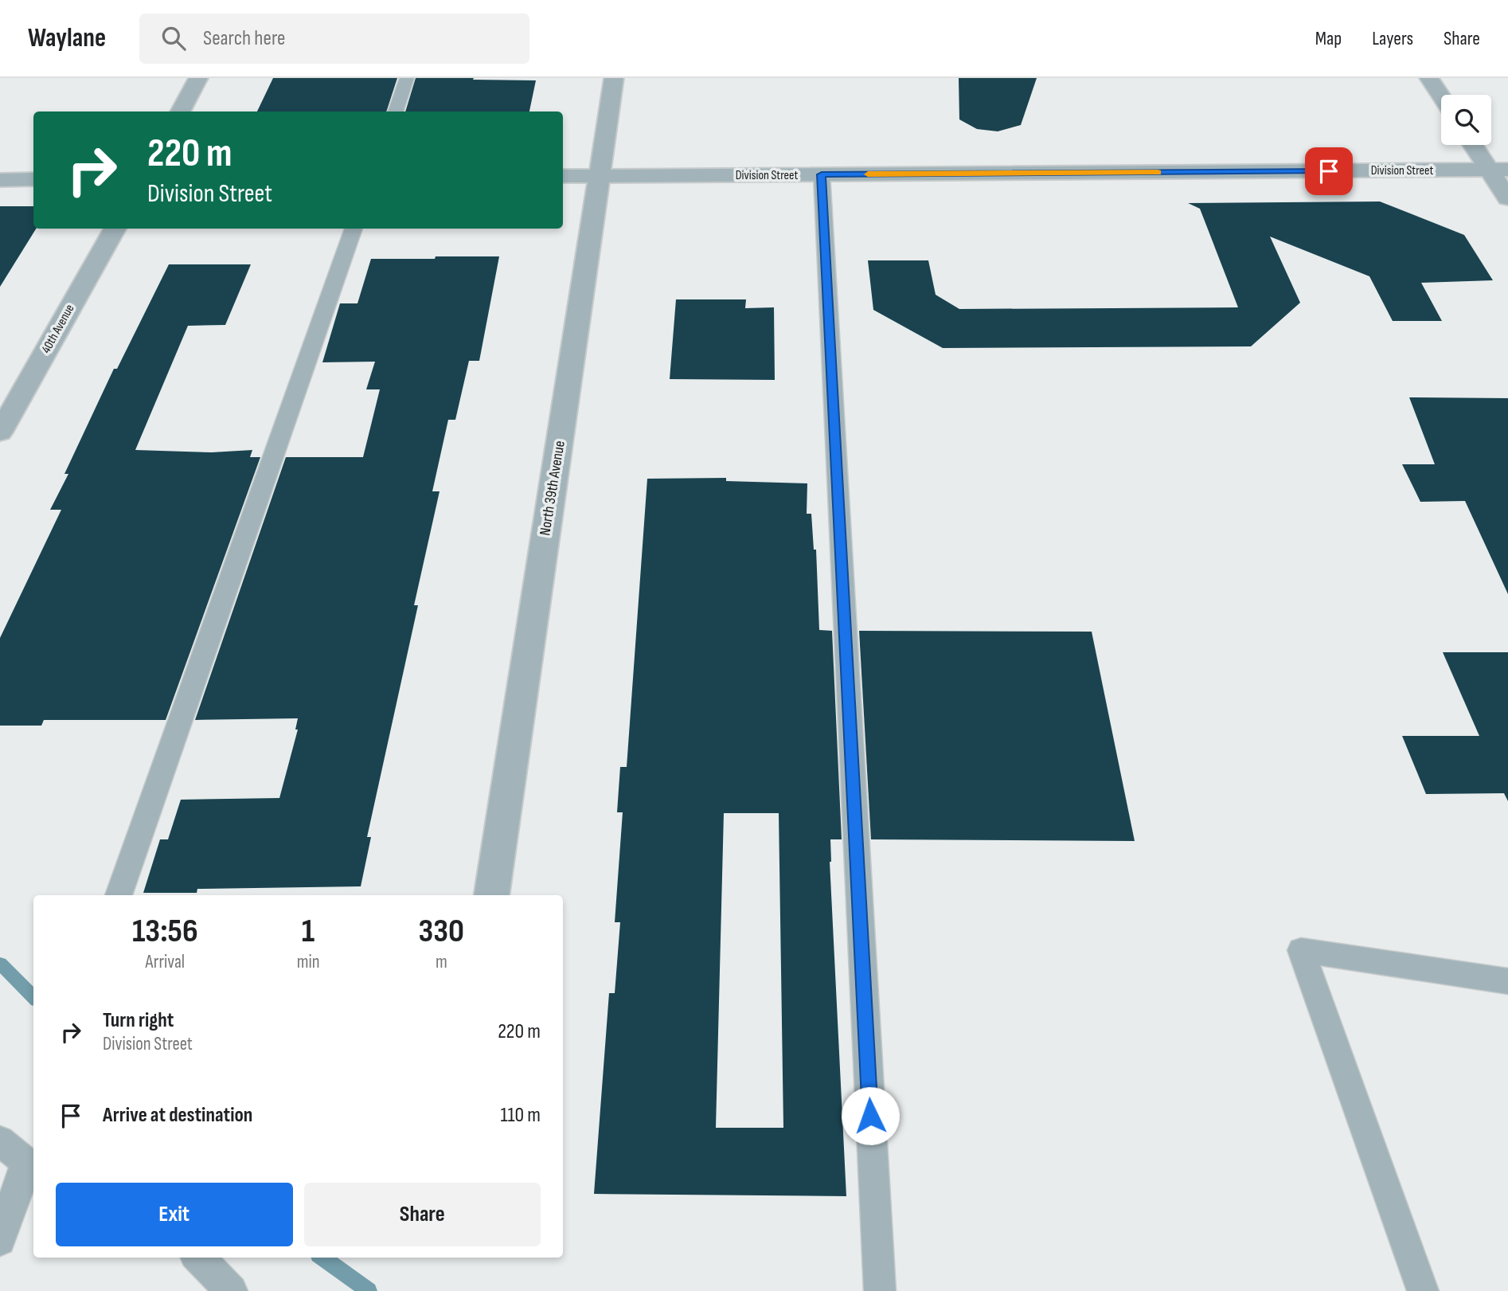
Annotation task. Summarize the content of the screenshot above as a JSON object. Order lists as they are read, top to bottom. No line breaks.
{"streets":{"street":["Division Street","40th Avenue","North 39th Avenue"]},"crossings":[["Division Street","North 39th Avenue"]],"page":{"header":"Waylane","search":"Search here","nav":["Map","Layers","Share"],"turn":["220 m","Division Street"],"eta":["13:56","Arrival","1","min","330","m"],"list":[{"name":"Turn right","note":"Division Street","value":"220 m"},{"name":"Arrive at destination","value":"110 m"}],"buttons":["Exit","Share"]}}
